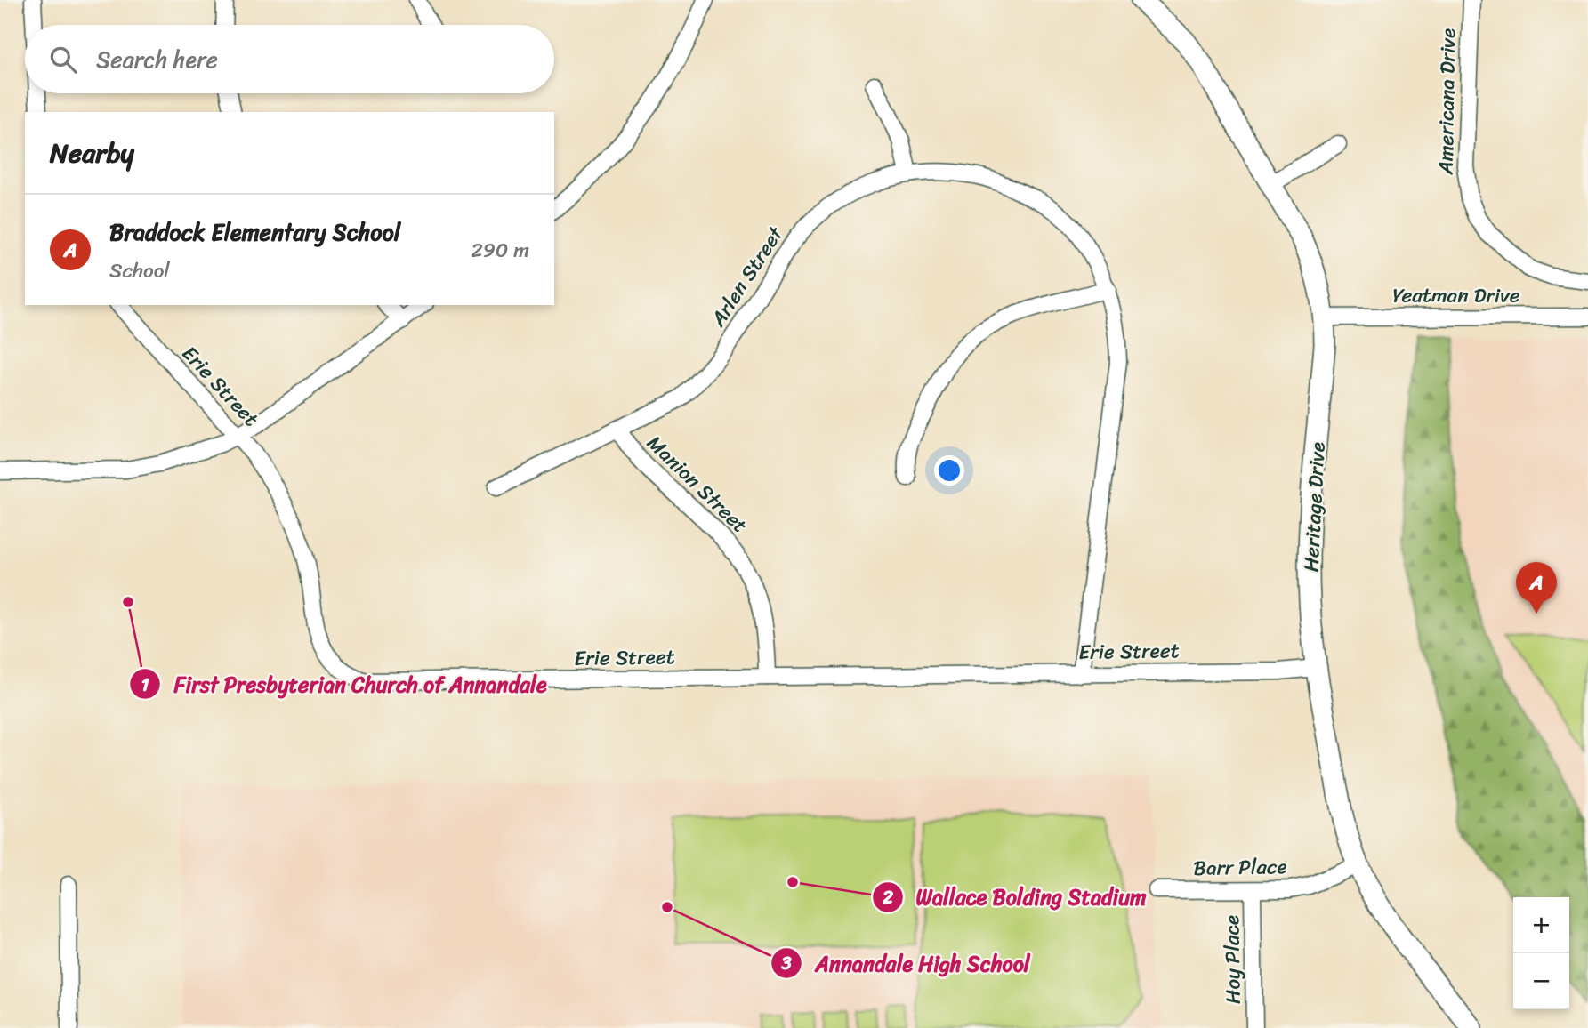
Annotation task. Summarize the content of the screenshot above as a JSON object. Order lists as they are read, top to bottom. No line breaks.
{"streets":{"street":["Americana Drive","Arlen Street","Yeatman Drive","Erie Street","Manion Street","Heritage Drive","Barr Place","Hoy Place"]},"crossings":[["Arlen Street","Erie Street"],["Arlen Street","Manion Street"],["Yeatman Drive","Heritage Drive"],["Erie Street","Manion Street"],["Erie Street","Heritage Drive"],["Heritage Drive","Barr Place"],["Barr Place","Hoy Place"]],"places":["First Presbyterian Church of Annandale","Wallace Bolding Stadium","Annandale High School"],"page":{"search":"Search here","heading":"Nearby","list":[{"mark":"A","name":"Braddock Elementary School","note":"School","value":"290 m"}],"pins":"A","map_buttons":["+","−"]}}
